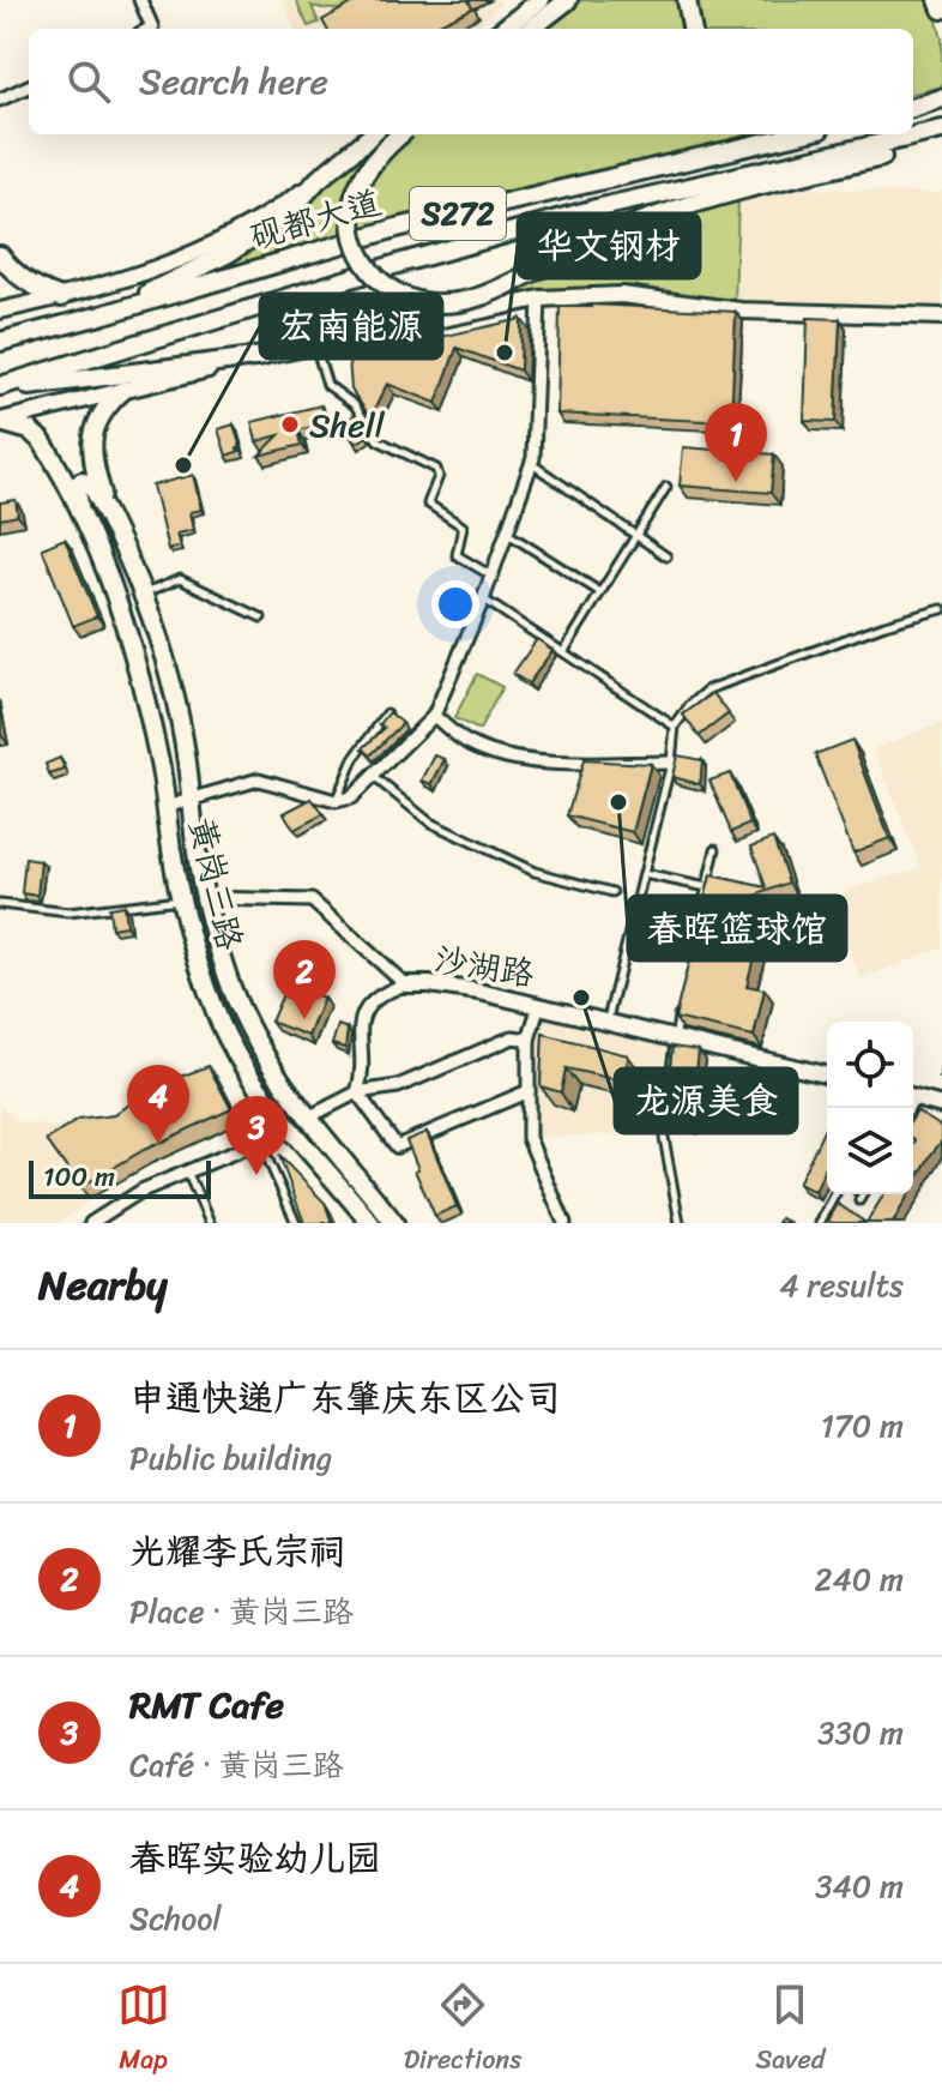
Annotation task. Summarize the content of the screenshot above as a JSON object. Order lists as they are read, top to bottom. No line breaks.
{"streets":{"main road":["S272","砚都大道","黄岗三路"],"street":["沙湖路"]},"crossings":[["黄岗三路","沙湖路"]],"places":["华文钢材","Shell","宏南能源","春晖篮球馆","龙源美食"],"scale_bar":"100 m","page":{"search":"Search here","pins":["1","2","4","3"],"scale":"100 m","heading":["Nearby","4 results"],"list":[{"mark":"1","name":"申通快递广东肇庆东区公司","note":"Public building","value":"170 m"},{"mark":"2","name":"光耀李氏宗祠","note":"Place · 黄岗三路","value":"240 m"},{"mark":"3","name":"RMT Cafe","note":"Café · 黄岗三路","value":"330 m"},{"mark":"4","name":"春晖实验幼儿园","note":"School","value":"340 m"}],"nav":["Map","Directions","Saved"]}}
